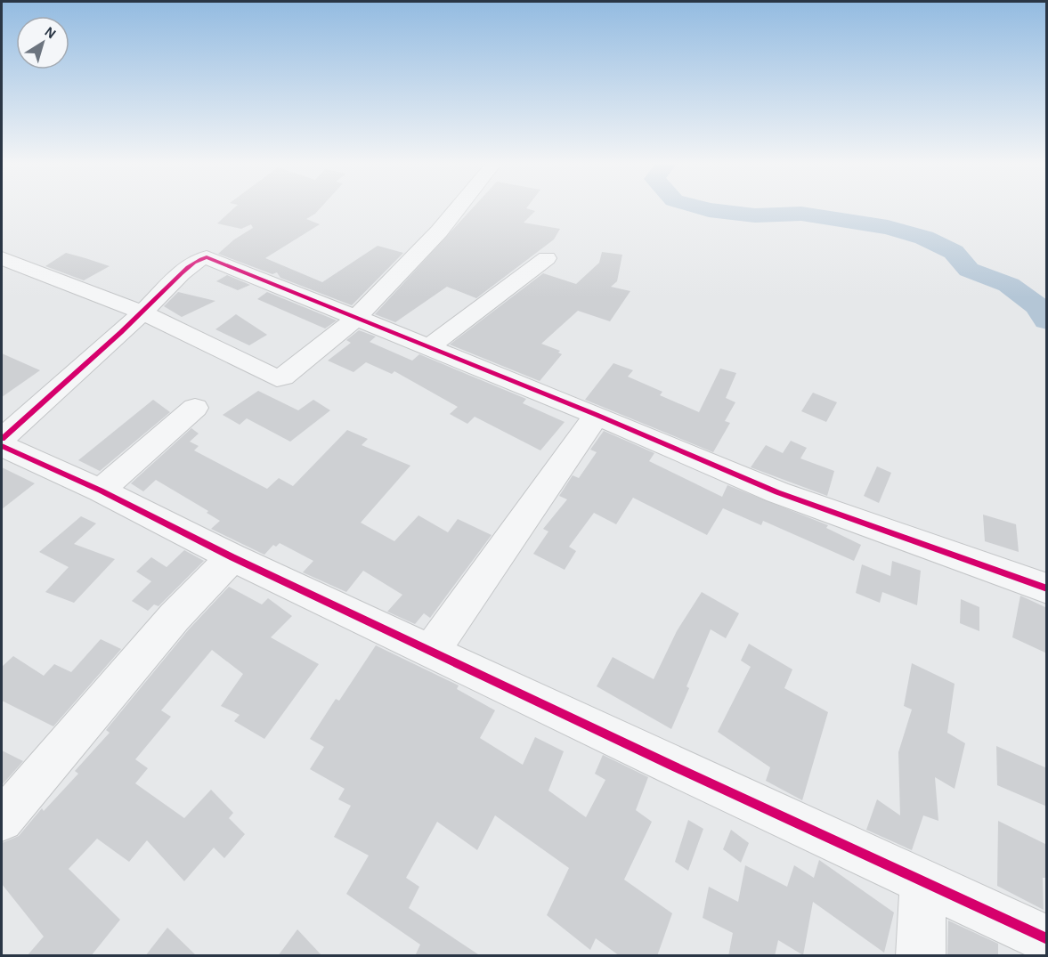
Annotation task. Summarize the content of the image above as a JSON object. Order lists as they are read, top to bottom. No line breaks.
{"north":"top right"}
